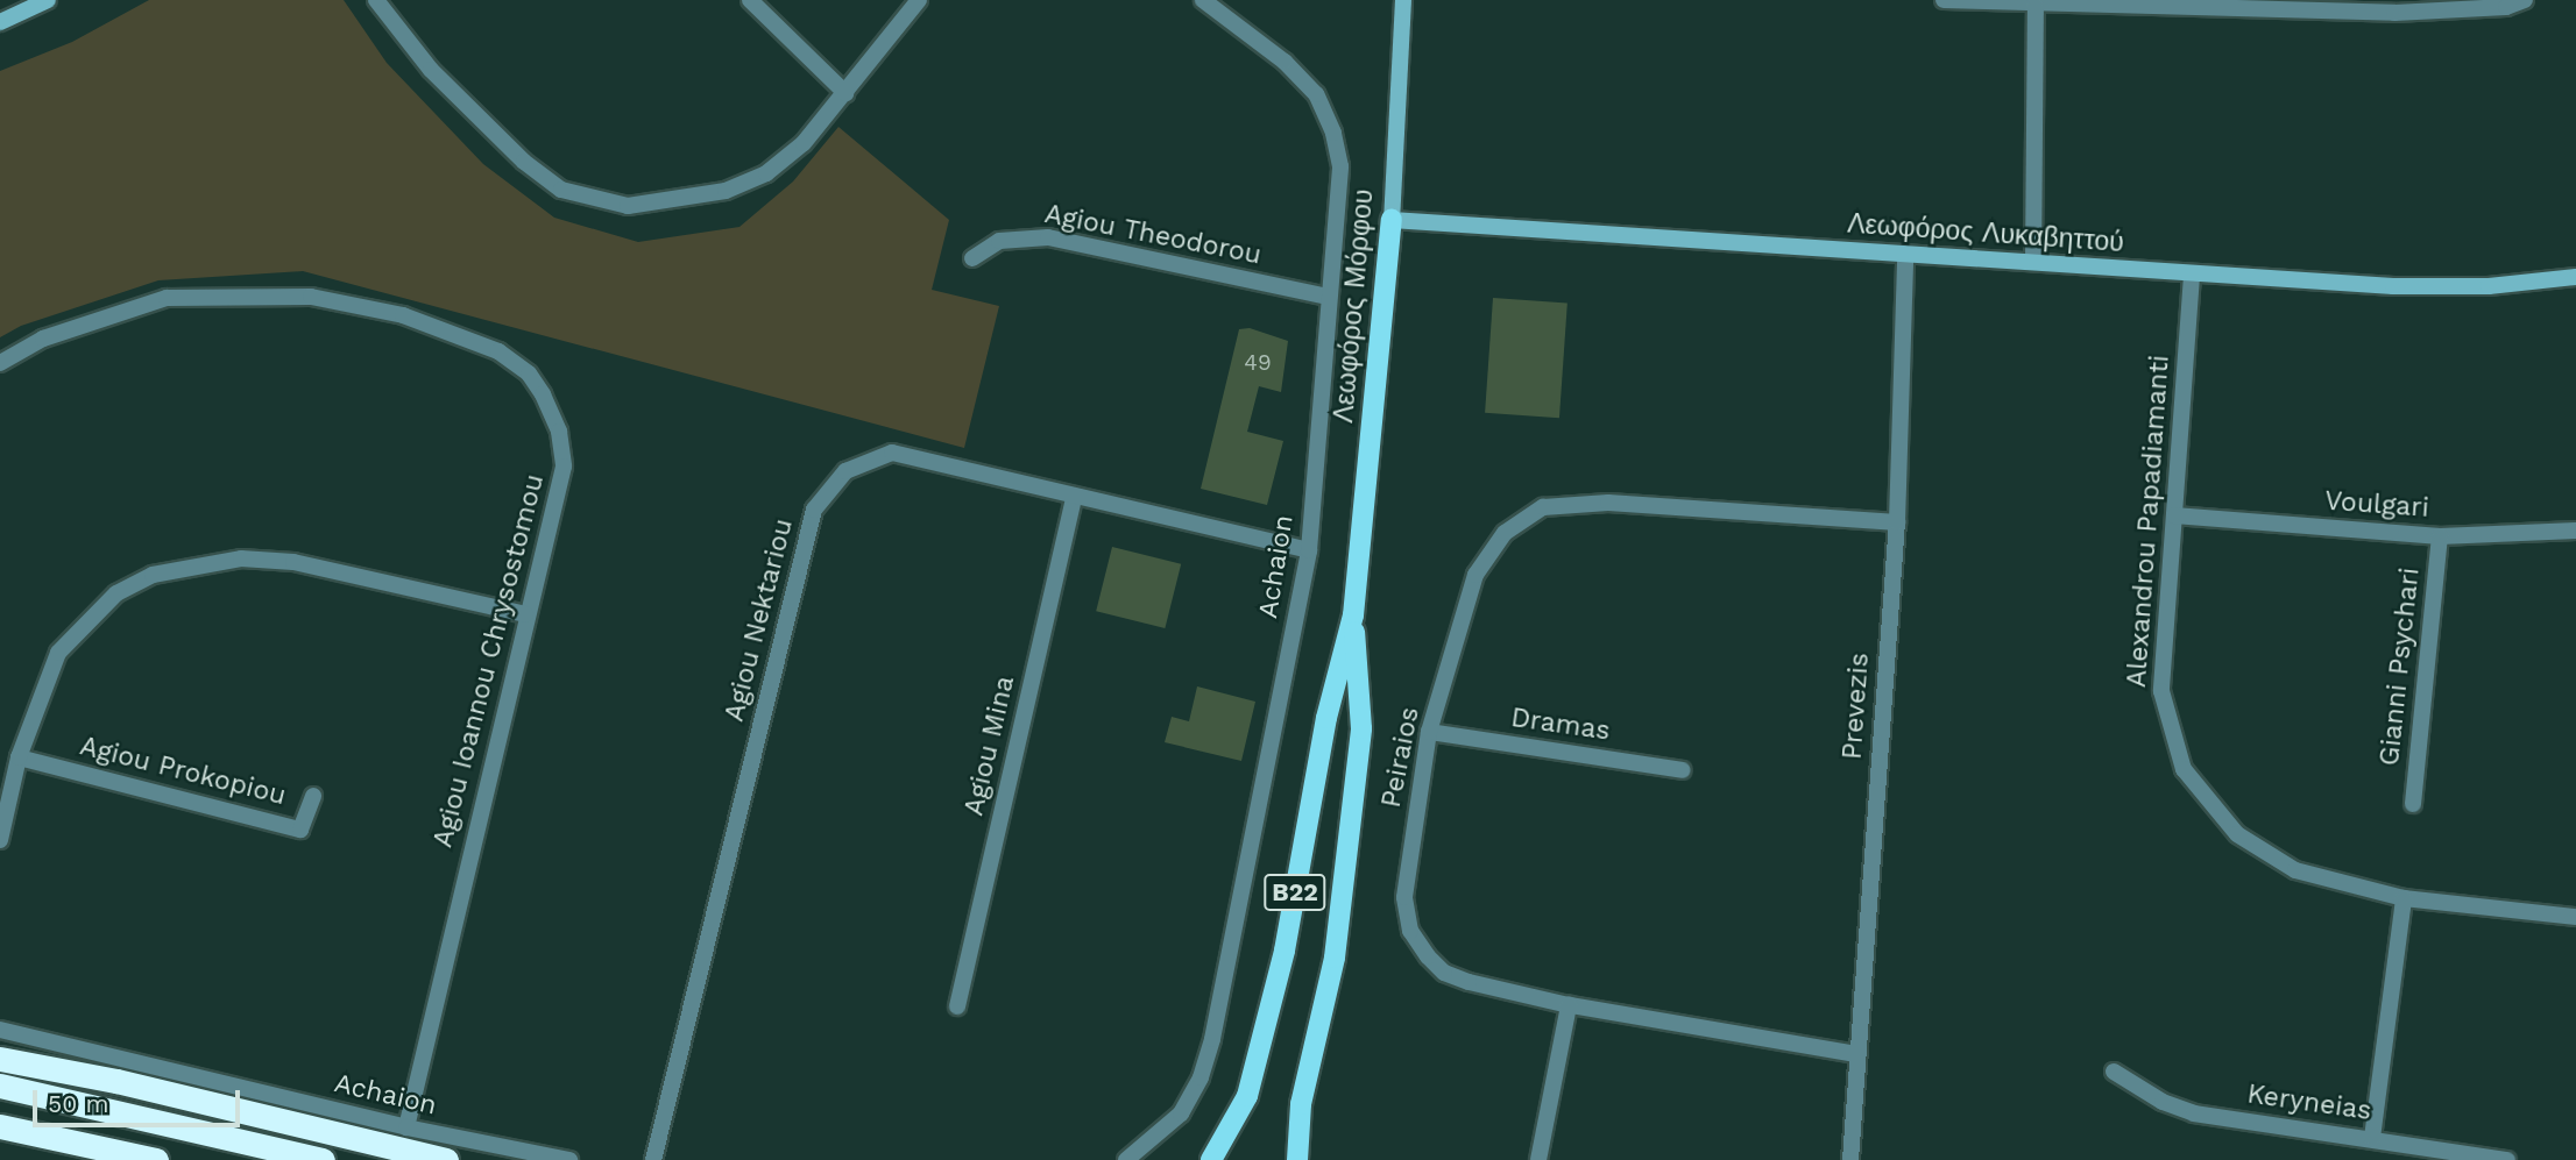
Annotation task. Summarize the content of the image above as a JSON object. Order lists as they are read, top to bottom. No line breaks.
{"streets":{"main road":["Λεωφόρος Λυκαβηττού","Λεωφόρος Μόρφου","B22"],"street":["Agiou Theodorou","Voulgari","Alexandrou Papadiamanti","Achaion","Agiou Nektariou","Agiou Ioannou Chrysostomou","Gianni Psychari","Prevezis","Dramas","Agiou Mina","Peiraios","Agiou Prokopiou","Keryneias"]},"crossings":[["Λεωφόρος Λυκαβηττού","Λεωφόρος Μόρφου"],["Λεωφόρος Λυκαβηττού","Alexandrou Papadiamanti"],["Λεωφόρος Λυκαβηττού","Prevezis"],["Agiou Theodorou","Achaion"],["Voulgari","Alexandrou Papadiamanti"],["Voulgari","Gianni Psychari"],["Achaion","Agiou Nektariou"],["Achaion","Agiou Ioannou Chrysostomou"],["Agiou Nektariou","Agiou Mina"],["Prevezis","Peiraios"],["Dramas","Peiraios"]],"house_numbers":["49"],"scale_bar":"50 m"}
